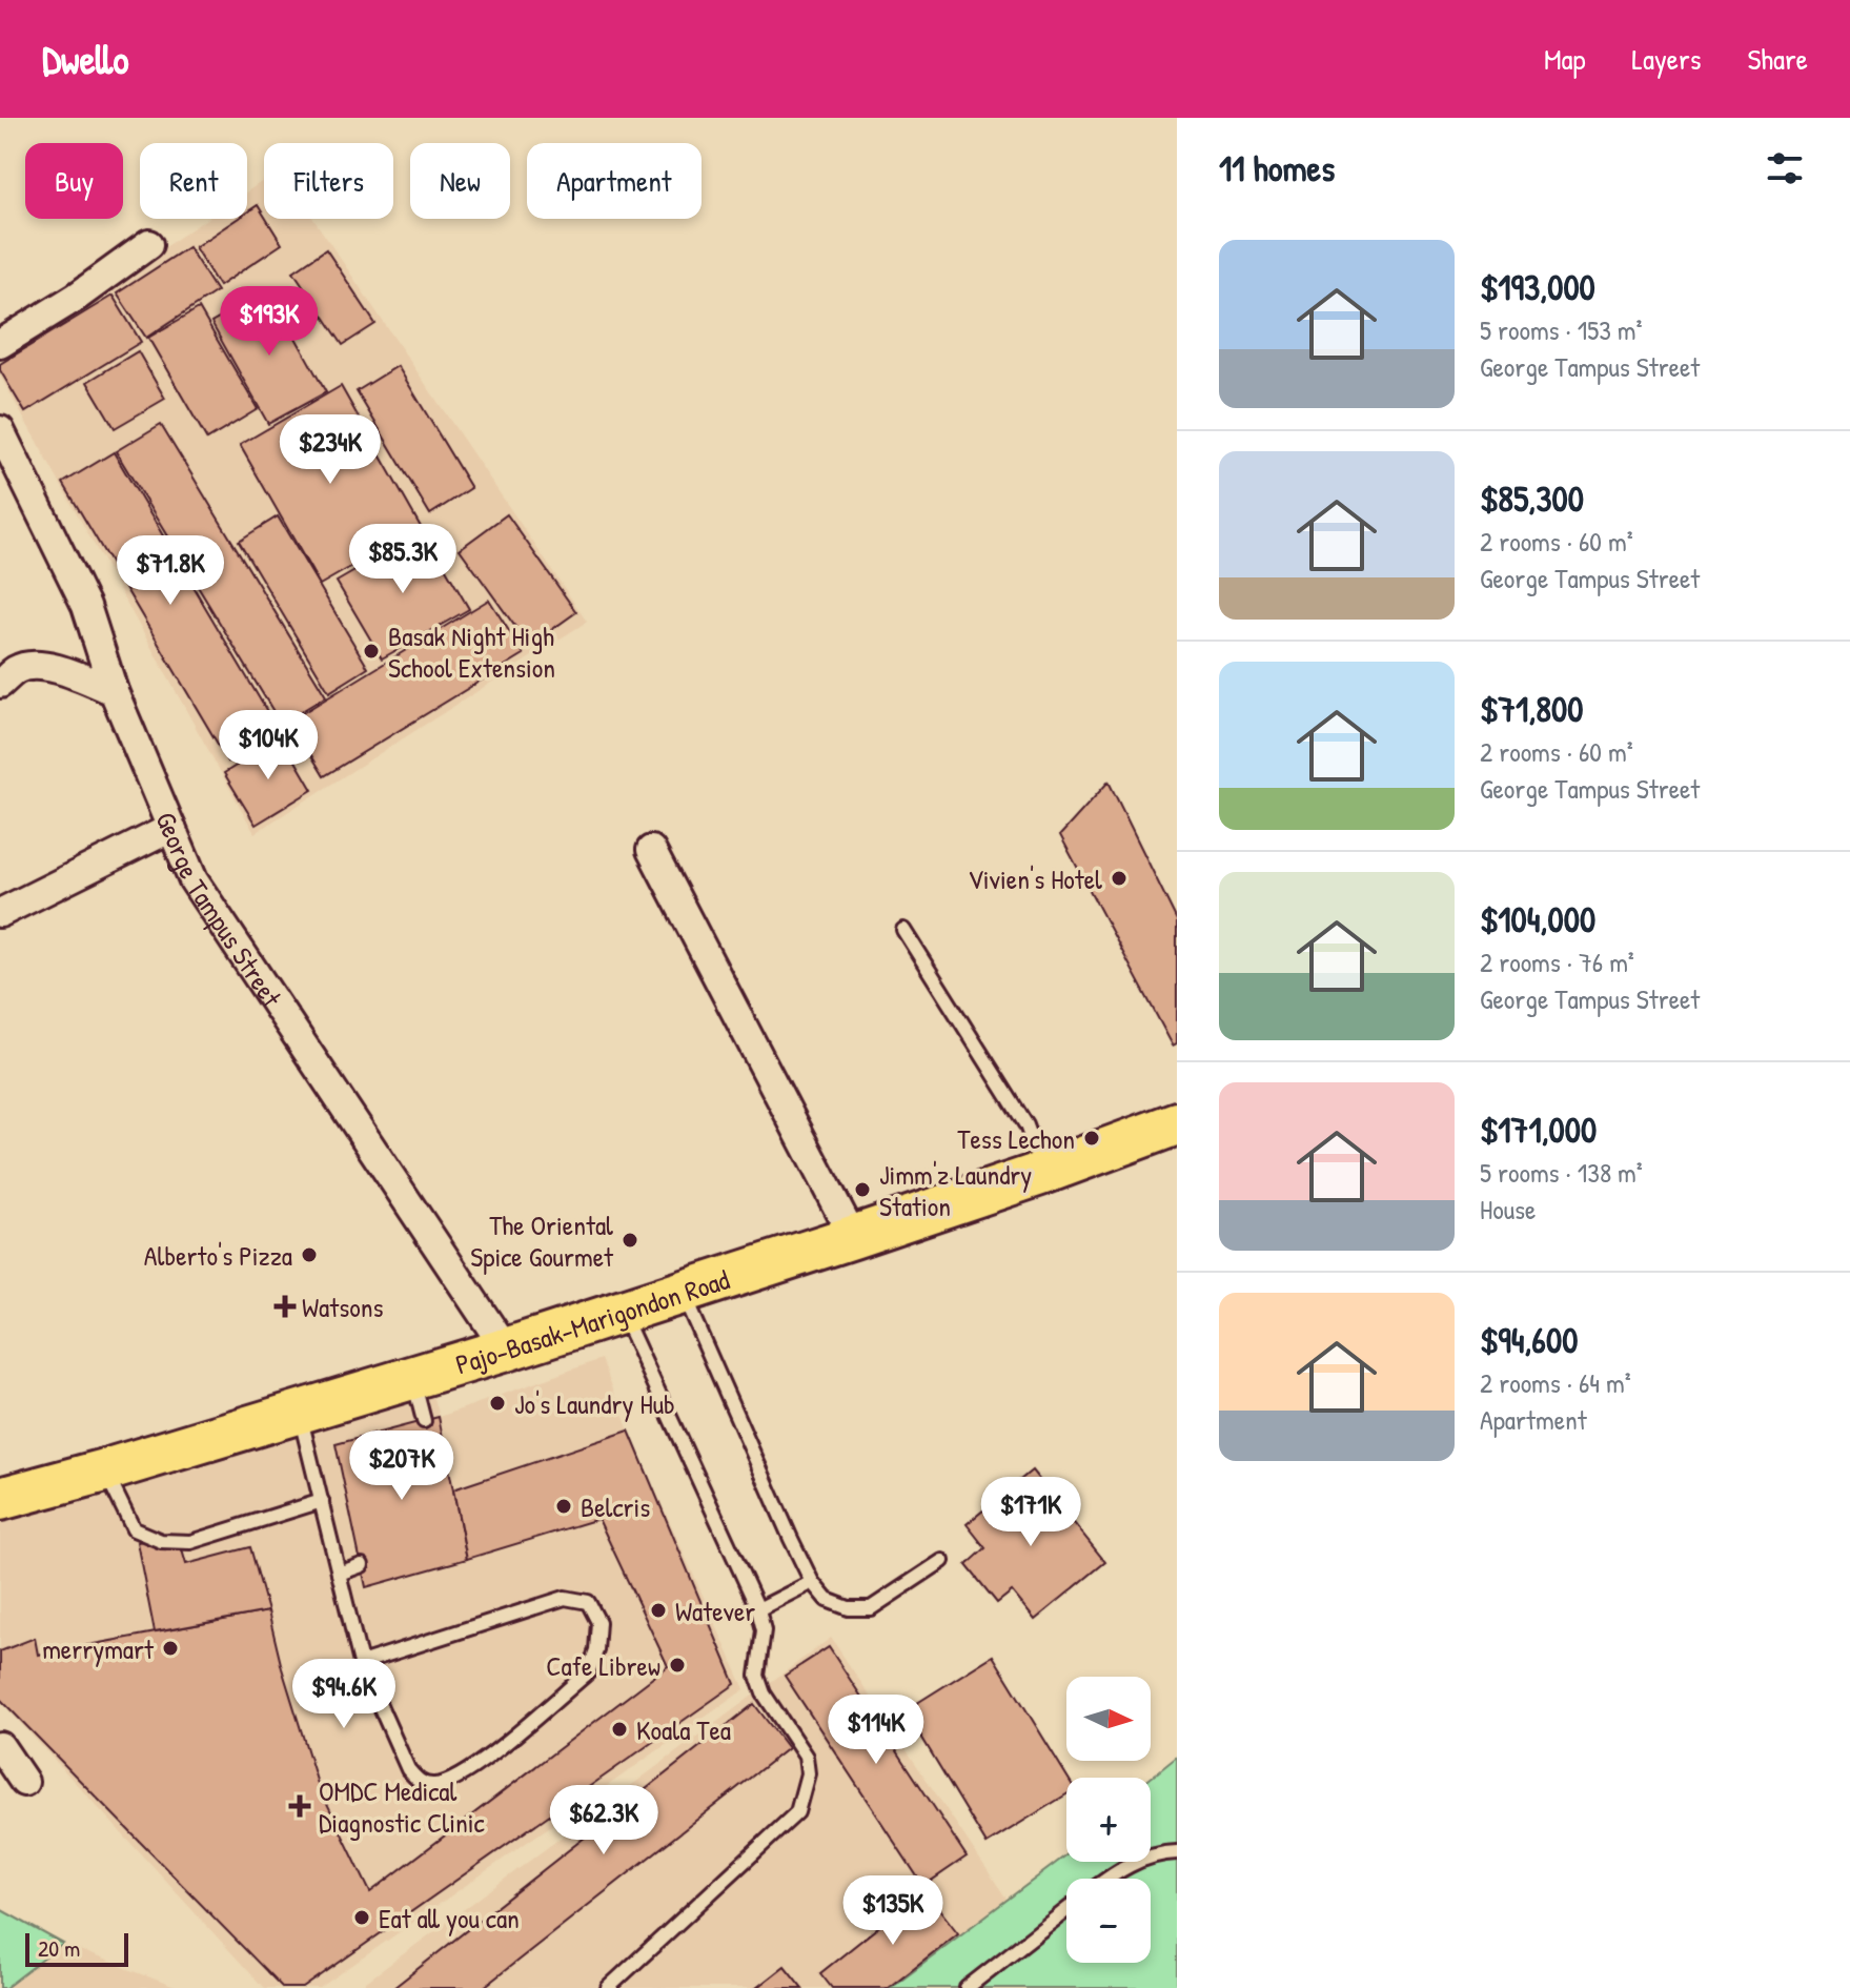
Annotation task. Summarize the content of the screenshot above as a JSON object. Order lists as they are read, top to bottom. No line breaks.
{"streets":{"main road":["Pajo-Basak-Marigondon Road"],"street":["George Tampus Street"]},"crossings":[["George Tampus Street","Pajo-Basak-Marigondon Road"]],"places":{"other":["Basak Night High School Extension","Vivien's Hotel","Tess Lechon","Jimm'z Laundry Station","The Oriental Spice Gourmet","Alberto's Pizza","Jo's Laundry Hub","Belcris","Watever","merrymart","Cafe Librew","Koala Tea","Eat all you can"],"health":["Watsons","OMDC Medical Diagnostic Clinic"]},"scale_bar":"20 m","north":"right","page":{"header":"Dwello","nav":["Map","Layers","Share"],"heading":"11 homes","chip":["Buy","Rent","Filters","New","Apartment"],"list":[{"name":"$193,000","note":"5 rooms · 153 m² · George Tampus Street"},{"name":"$85,300","note":"2 rooms · 60 m² · George Tampus Street"},{"name":"$71,800","note":"2 rooms · 60 m² · George Tampus Street"},{"name":"$104,000","note":"2 rooms · 76 m² · George Tampus Street"},{"name":"$171,000","note":"5 rooms · 138 m² · House"},{"name":"$94,600","note":"2 rooms · 64 m² · Apartment"}],"price":["$193K","$234K","$85.3K","$71.8K","$104K","$207K","$171K","$94.6K","$114K","$62.3K","$135K"],"map_buttons":["+","−"],"scale":"20 m"}}
